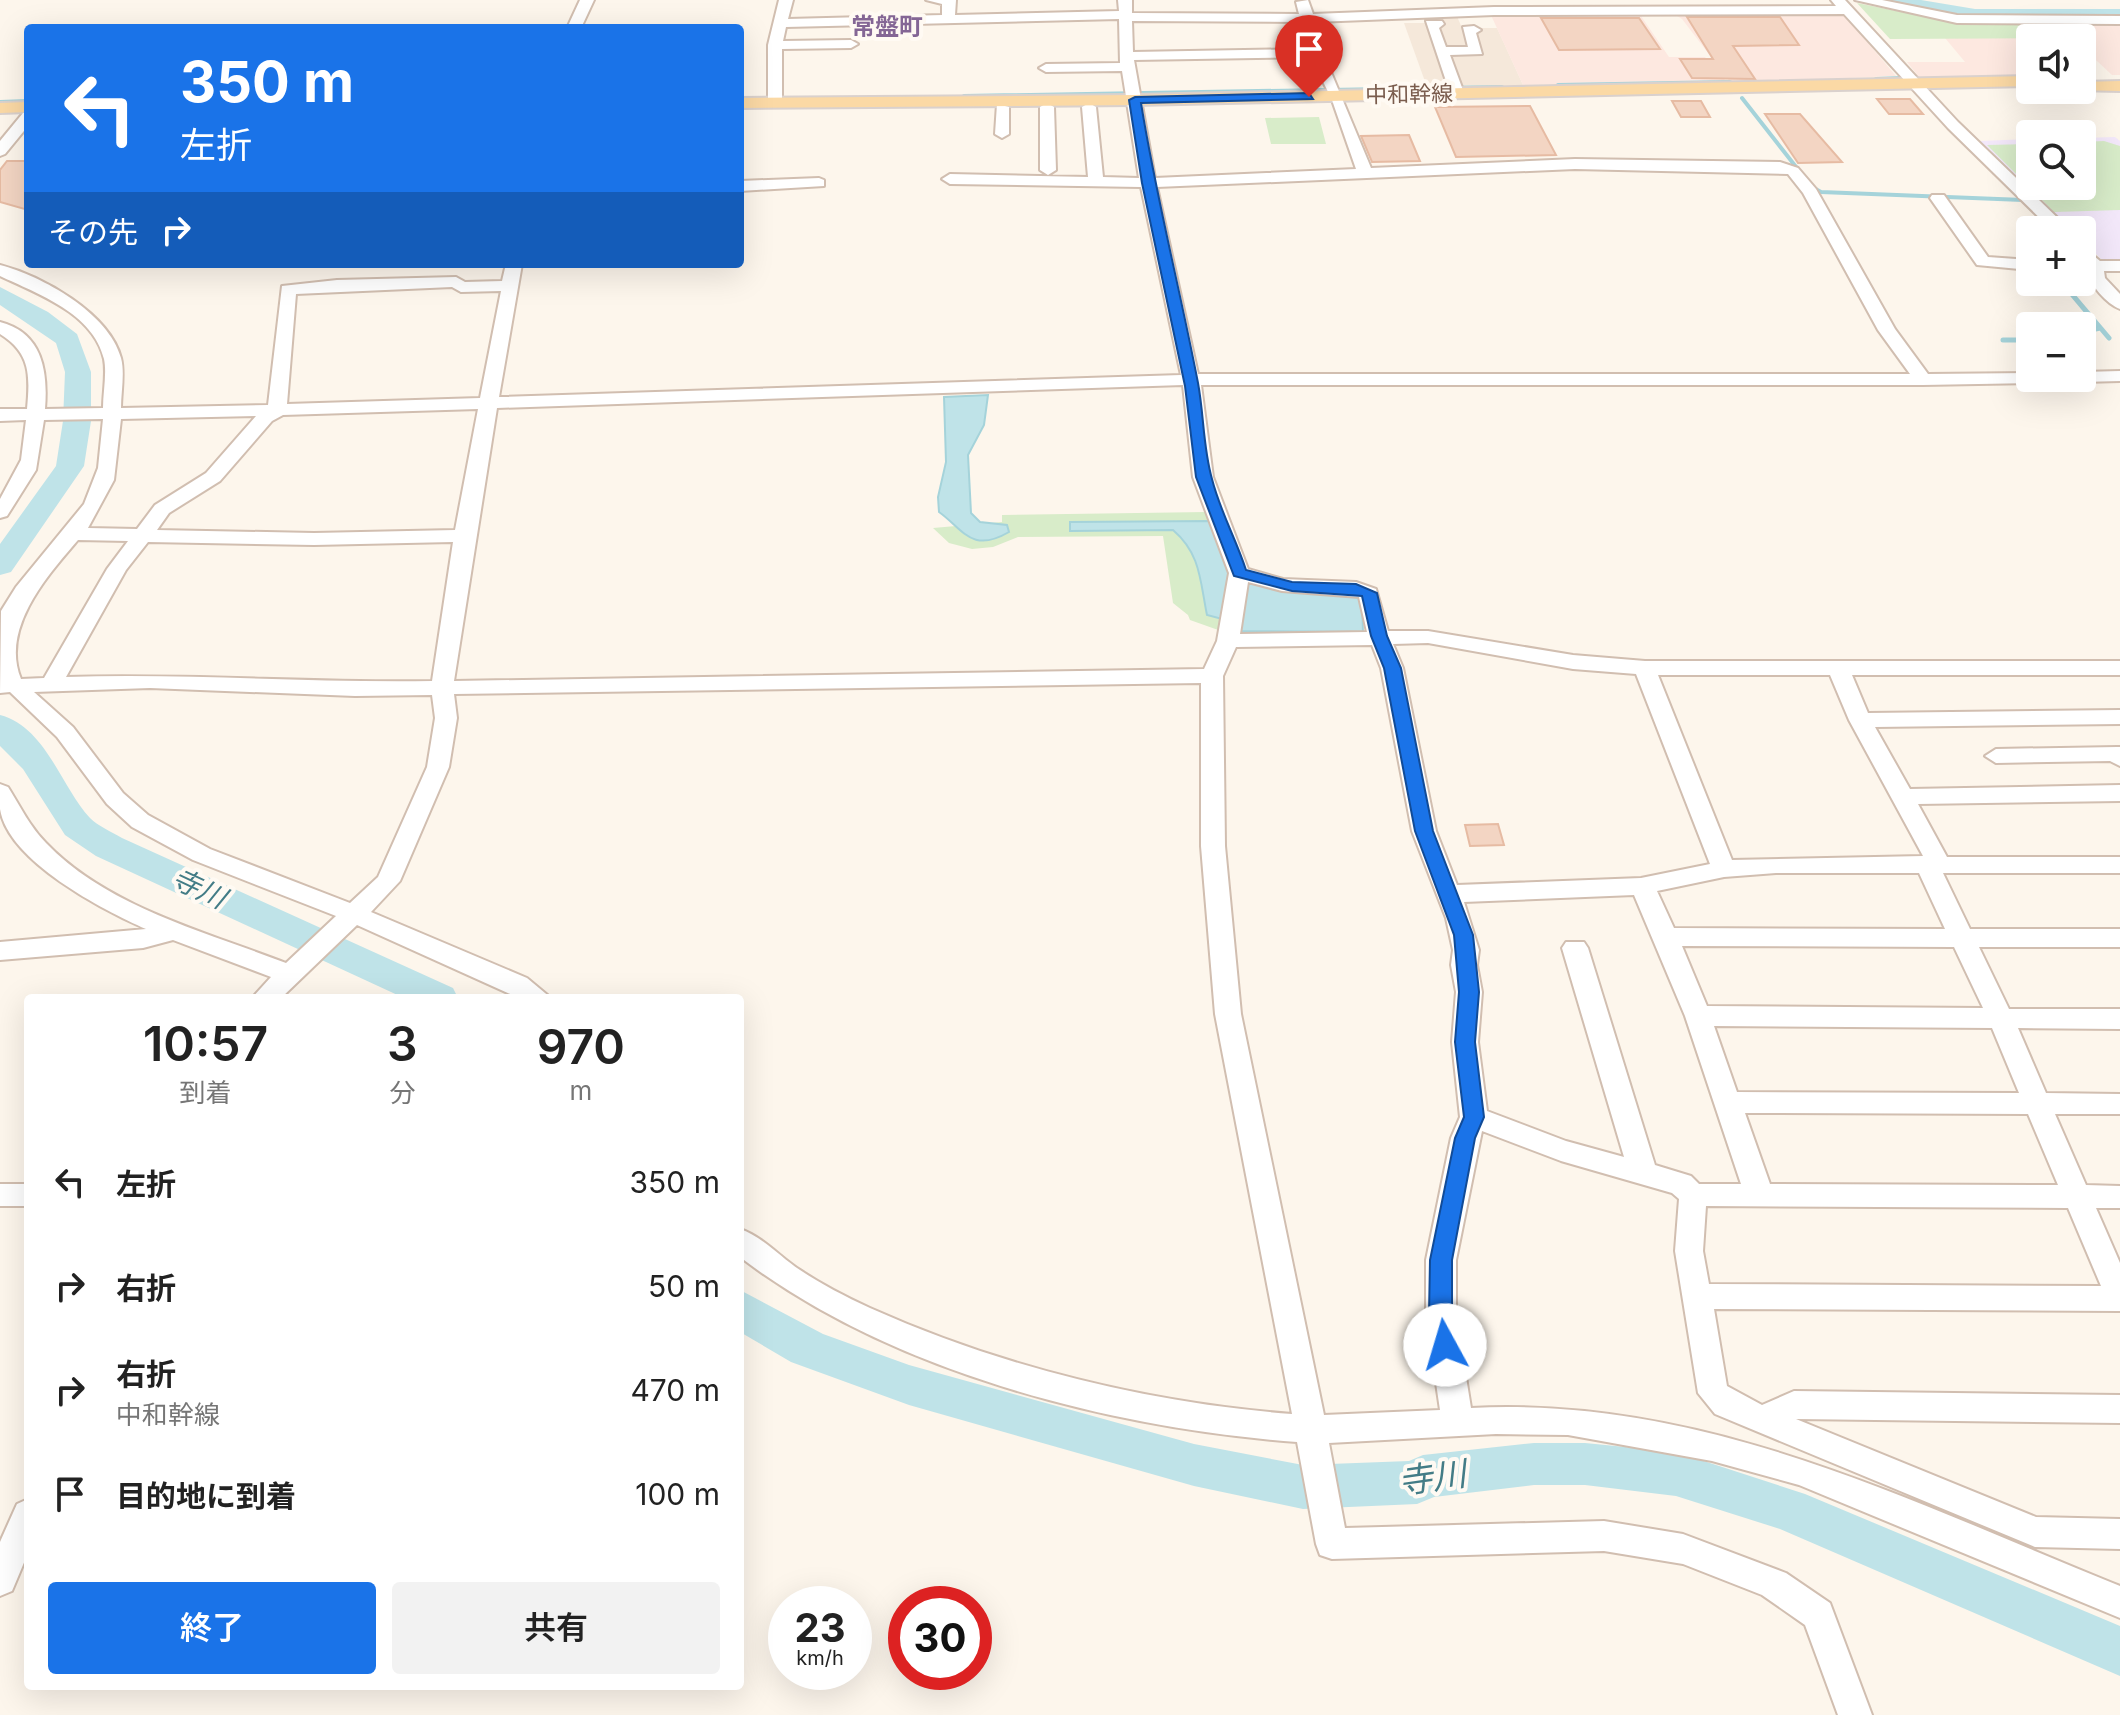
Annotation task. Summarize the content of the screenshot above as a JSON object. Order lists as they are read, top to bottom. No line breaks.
{"streets":{"main road":["中和幹線"]},"districts":["常盤町"],"water":["寺川"],"page":{"map_buttons":["+","−"],"turn":["350 m","左折"],"then":"その先","eta":["10:57","到着","3","分","970","m"],"list":[{"name":"左折","value":"350 m"},{"name":"右折","value":"50 m"},{"name":"右折","note":"中和幹線","value":"470 m"},{"name":"目的地に到着","value":"100 m"}],"buttons":["終了","共有"],"speed":"23 km/h","limit":"30"}}
